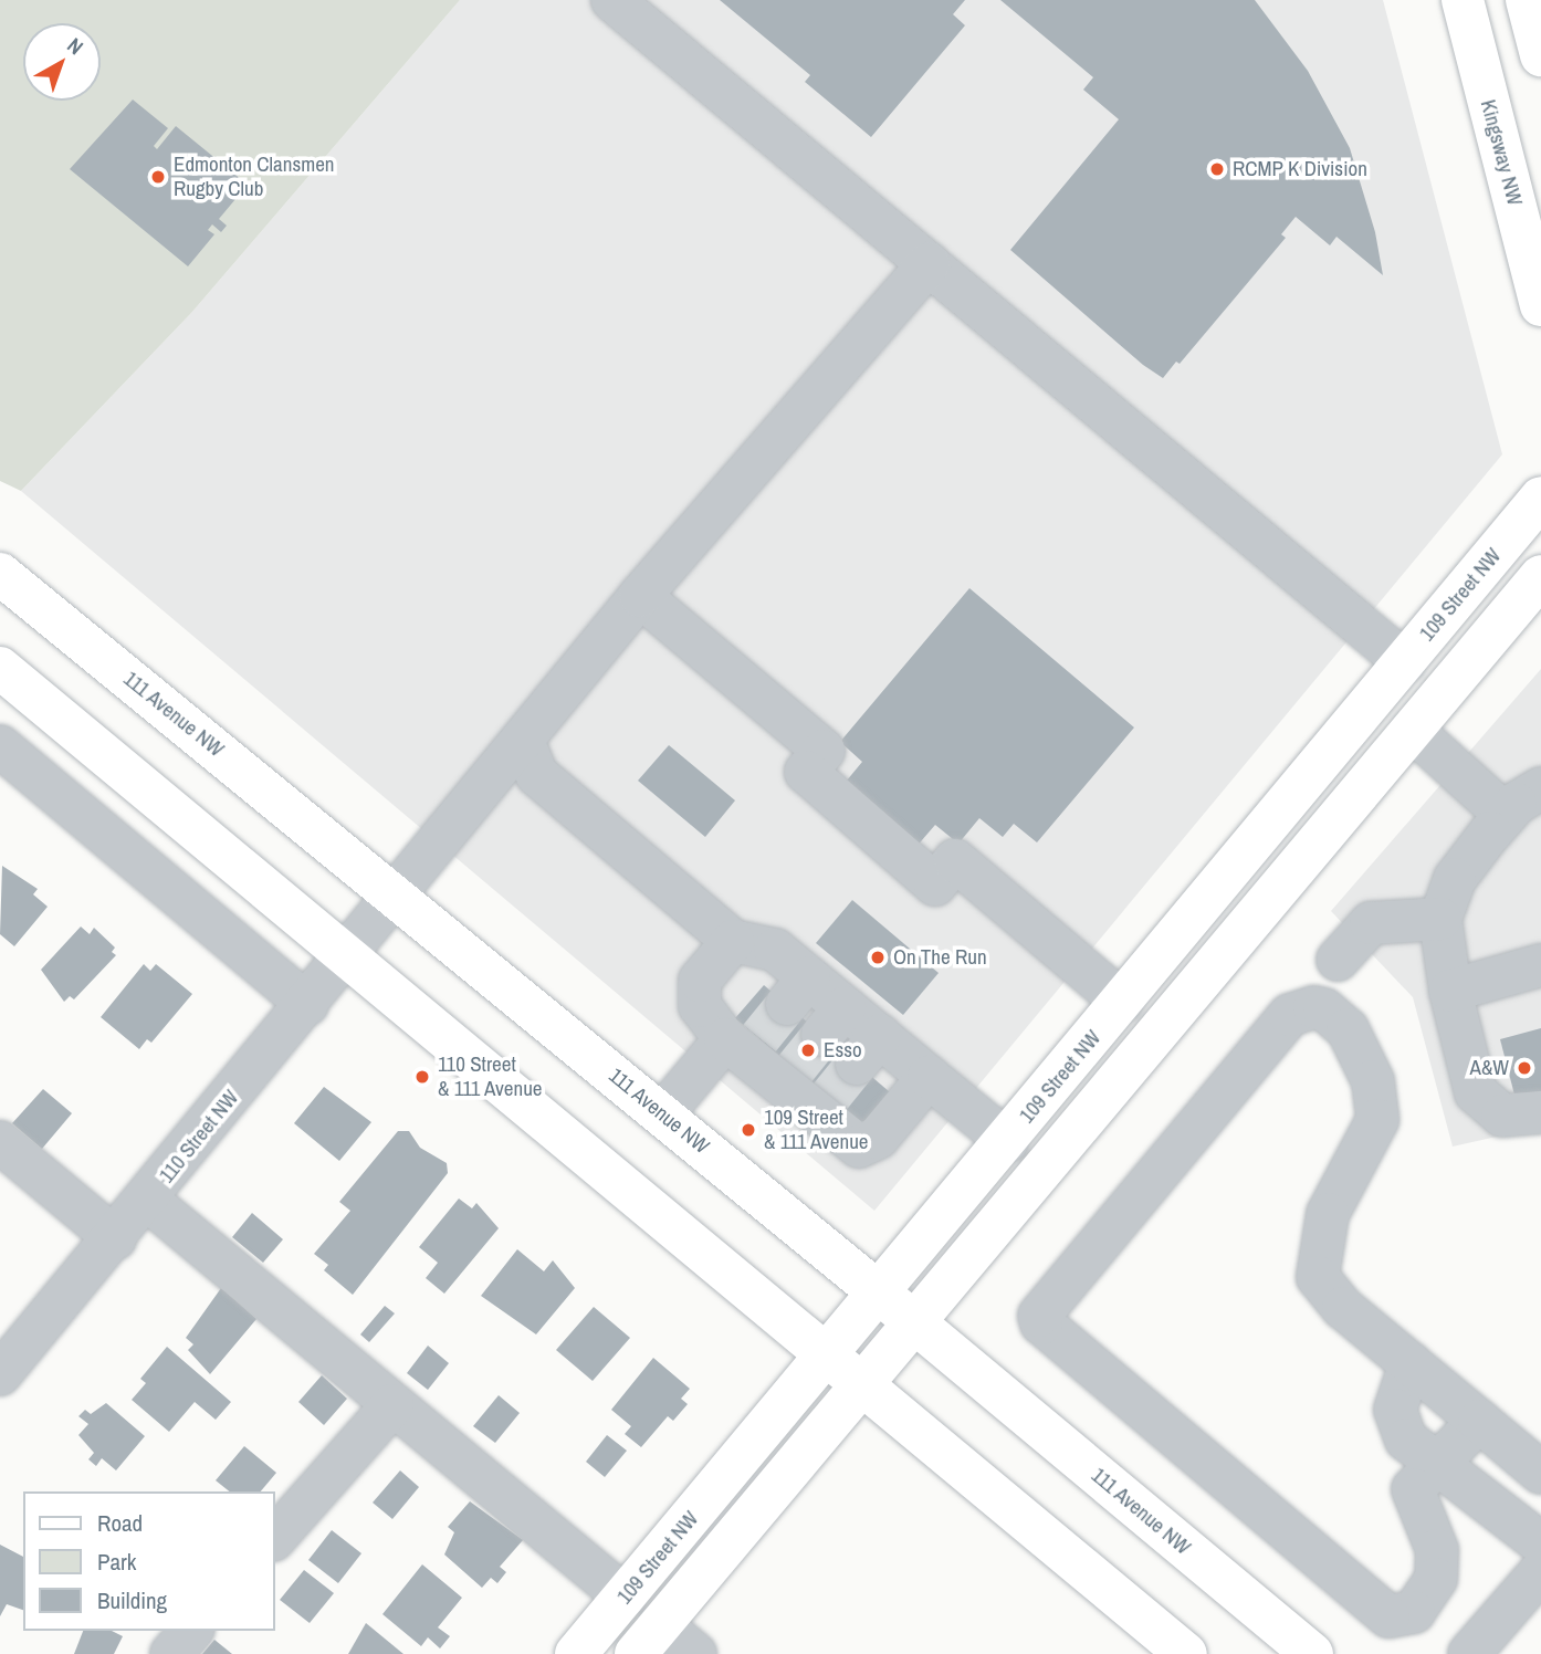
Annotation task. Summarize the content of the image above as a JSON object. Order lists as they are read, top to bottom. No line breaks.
{"streets":{"main road":["Kingsway NW","109 Street NW","111 Avenue NW"],"street":["110 Street NW"]},"crossings":[["109 Street NW","111 Avenue NW"],["111 Avenue NW","110 Street NW"]],"places":["RCMP K Division","Edmonton Clansmen Rugby Club","On The Run","Esso","A&W","110 Street & 111 Avenue","109 Street & 111 Avenue"],"legend":["Road","Park","Building"],"north":"top right"}
